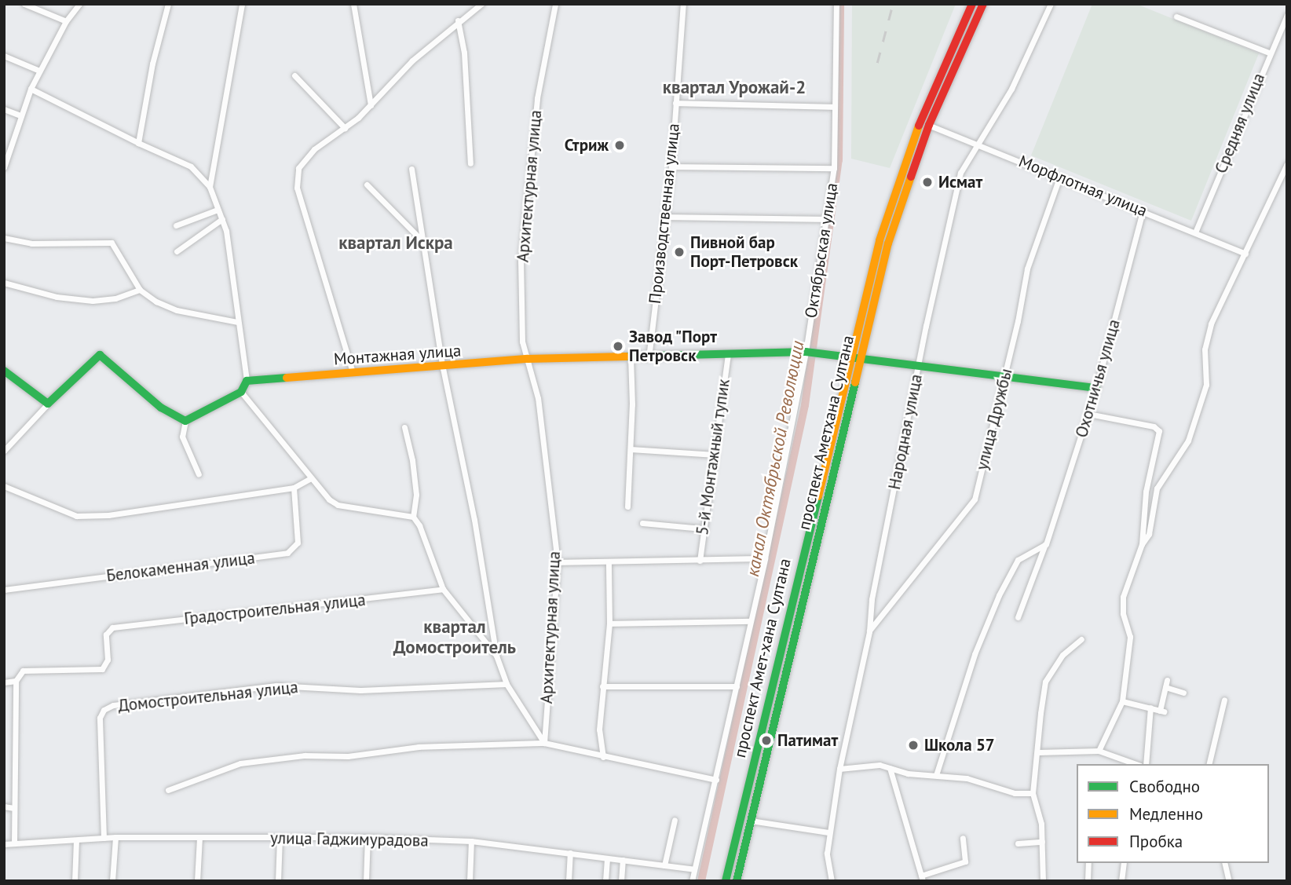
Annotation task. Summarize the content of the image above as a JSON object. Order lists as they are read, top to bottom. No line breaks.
{"streets":{"main road":["Монтажная улица","проспект Аметхана Султана","проспект Амет-хана Султана"],"street":["Средняя улица","Архитектурная улица","Морфлотная улица","Производственная улица","Октябрьская улица","Охотничья улица","улица Дружбы","Народная улица","5-й Монтажный тупик","Белокаменная улица","Градостроительная улица","Домостроительная улица","улица Гаджимурадова"]},"crossings":[["Средняя улица","Морфлотная улица"],["Архитектурная улица","Монтажная улица"],["Морфлотная улица","Охотничья улица"],["Морфлотная улица","улица Дружбы"],["Морфлотная улица","Народная улица"],["Морфлотная улица","проспект Аметхана Султана"],["Морфлотная улица","проспект Амет-хана Султана"],["Производственная улица","Монтажная улица"],["Октябрьская улица","Монтажная улица"],["Октябрьская улица","улица Гаджимурадова"],["Монтажная улица","Охотничья улица"],["Монтажная улица","улица Дружбы"],["Монтажная улица","Народная улица"],["Монтажная улица","проспект Аметхана Султана"],["Монтажная улица","5-й Монтажный тупик"],["Монтажная улица","проспект Амет-хана Султана"],["улица Дружбы","Народная улица"],["проспект Аметхана Султана","проспект Амет-хана Султана"],["Домостроительная улица","улица Гаджимурадова"]],"districts":["квартал Урожай-2","квартал Искра","квартал Домостроитель"],"water":["канал Октябрьской Революции"],"places":["Стриж","Исмат","Пивной бар Порт-Петровск","Завод \"Порт Петровск","Патимат","Школа 57"],"legend":["Свободно","Медленно","Пробка"]}
